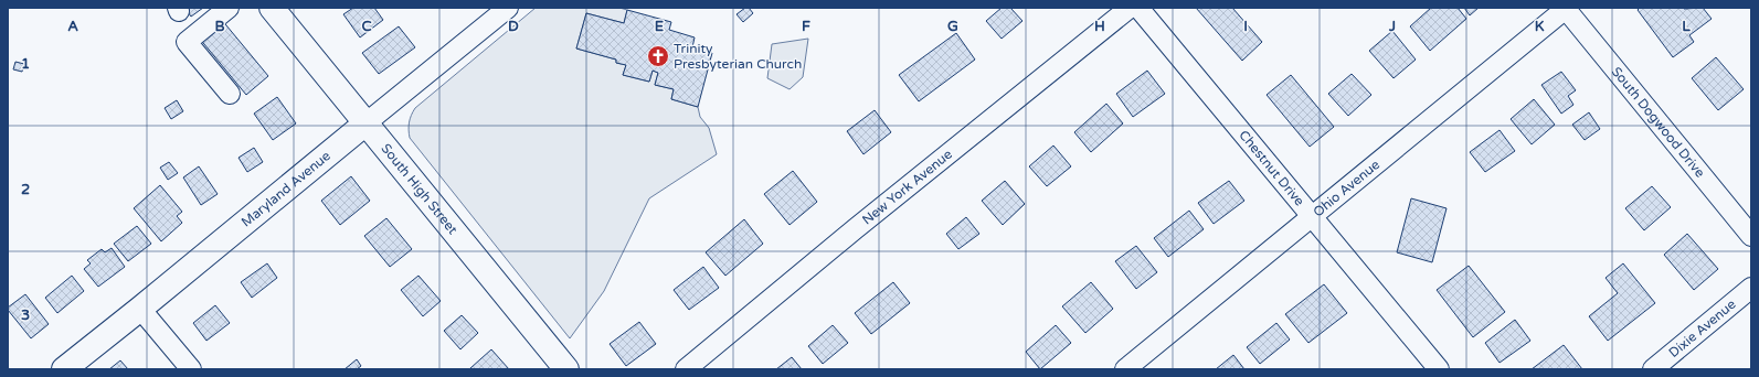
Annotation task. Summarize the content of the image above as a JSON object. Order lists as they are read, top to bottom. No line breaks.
{"streets":{"main road":["South High Street","Maryland Avenue"],"street":["South Dogwood Drive","Chestnut Drive","New York Avenue","Ohio Avenue","Dixie Avenue"]},"crossings":[["South Dogwood Drive","Ohio Avenue"],["Chestnut Drive","Ohio Avenue"],["South High Street","Maryland Avenue"]],"places":{"church":["Trinity Presbyterian Church"]},"grid":{"columns":["A","B","C","D","E","F","G","H","I","J","K","L"],"rows":["1","2","3"]}}
